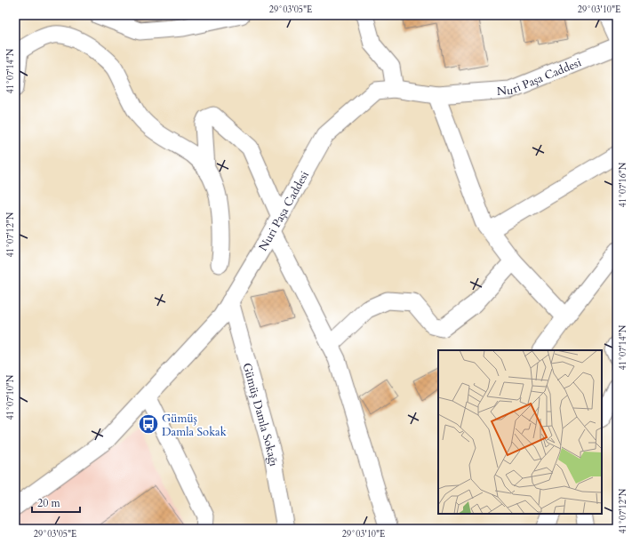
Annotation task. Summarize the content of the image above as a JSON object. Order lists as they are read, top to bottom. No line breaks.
{"streets":{"street":["Nuri Paşa Caddesi","Gümüş Damla Sokağı"]},"crossings":[["Nuri Paşa Caddesi","Gümüş Damla Sokağı"]],"places":{"bus stop":["Gümüş Damla Sokak"]},"scale_bar":"20 m","coordinates":["29°03'05\"E","29°03'10\"E","41°07'14\"N","41°07'16\"N","41°07'12\"N","41°07'10\"N"]}
